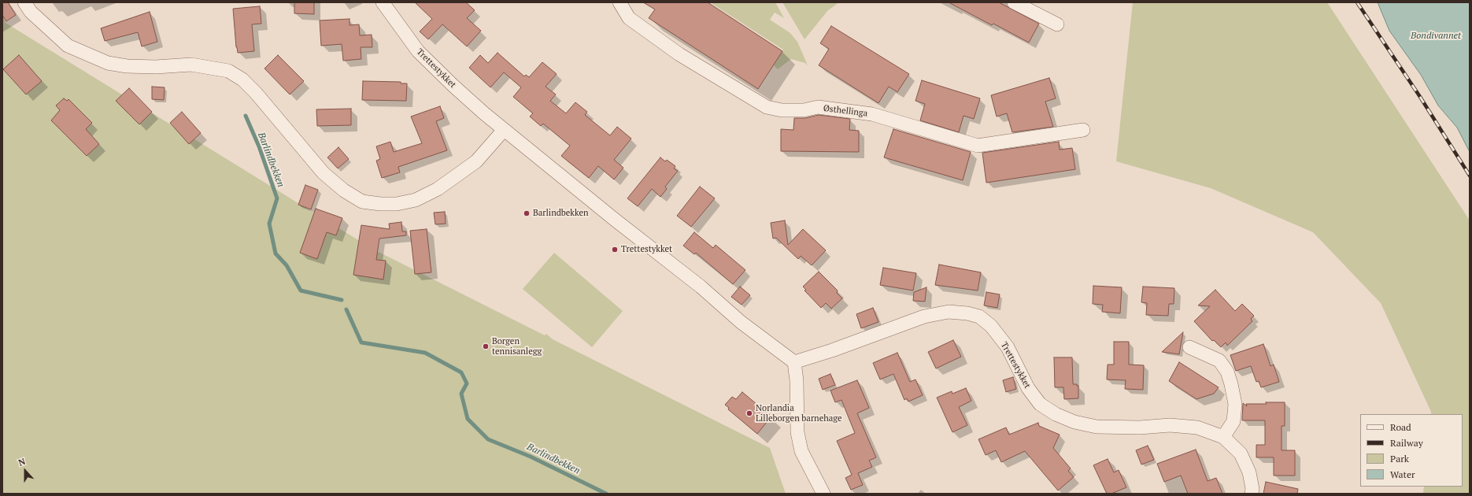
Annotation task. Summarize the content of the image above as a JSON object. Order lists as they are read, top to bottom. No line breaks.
{"streets":{"street":["Trettestykket","Østhellinga"]},"water":["Bondivannet","Barlindbekken"],"places":["Barlindbekken","Trettestykket","Borgen tennisanlegg","Norlandia Lilleborgen barnehage"],"legend":["Road","Railway","Park","Water"],"north":"top"}
